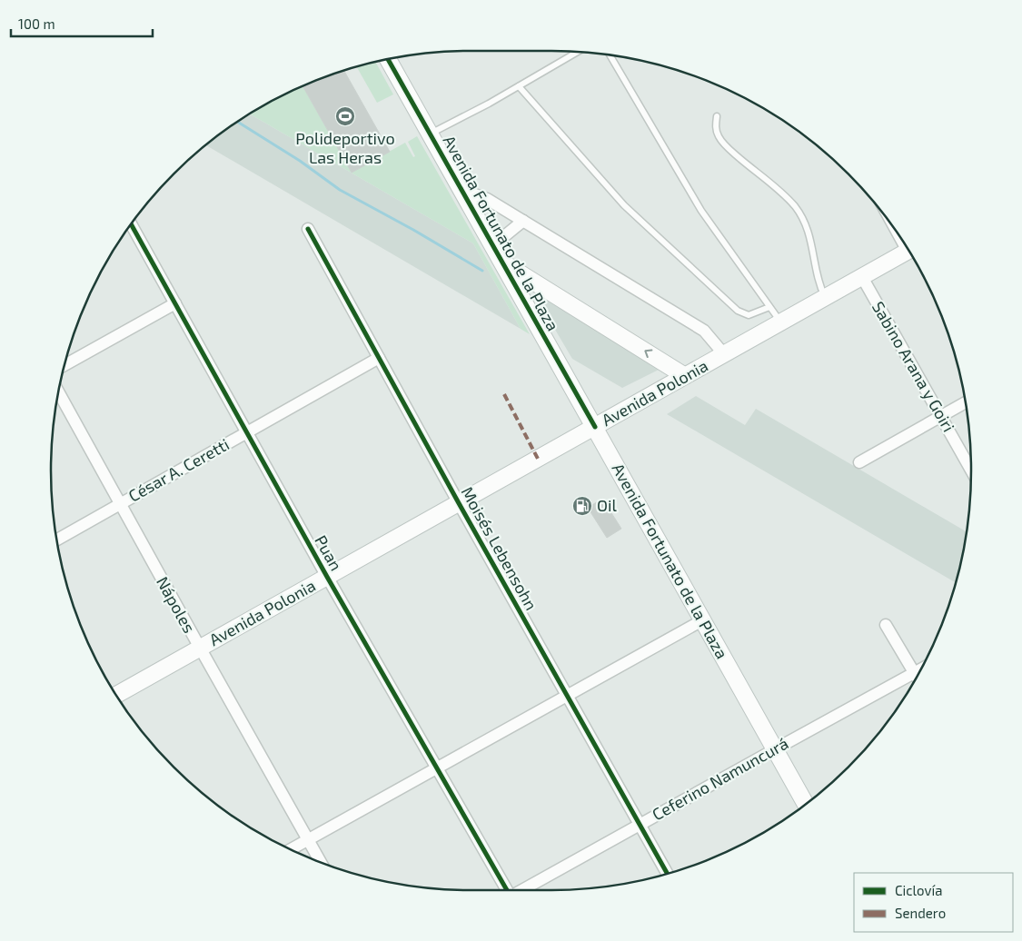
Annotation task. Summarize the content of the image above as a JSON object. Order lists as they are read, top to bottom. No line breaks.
{"streets":{"main road":["Avenida Fortunato de la Plaza","Avenida Polonia"],"street":["Sabino Arana y Goiri","César A. Ceretti","Moisés Lebensohn","Puan","Nápoles","Ceferino Namuncurá"]},"crossings":[["Avenida Fortunato de la Plaza","Avenida Polonia"],["Avenida Fortunato de la Plaza","Ceferino Namuncurá"],["Sabino Arana y Goiri","Avenida Polonia"],["Avenida Polonia","Moisés Lebensohn"],["Avenida Polonia","Puan"],["Avenida Polonia","Nápoles"],["César A. Ceretti","Moisés Lebensohn"],["César A. Ceretti","Puan"],["César A. Ceretti","Nápoles"],["Moisés Lebensohn","Ceferino Namuncurá"]],"places":{"sports":["Polideportivo Las Heras"],"fuel station":["Oil"]},"legend":["Ciclovía","Sendero"],"scale_bar":"100 m"}
